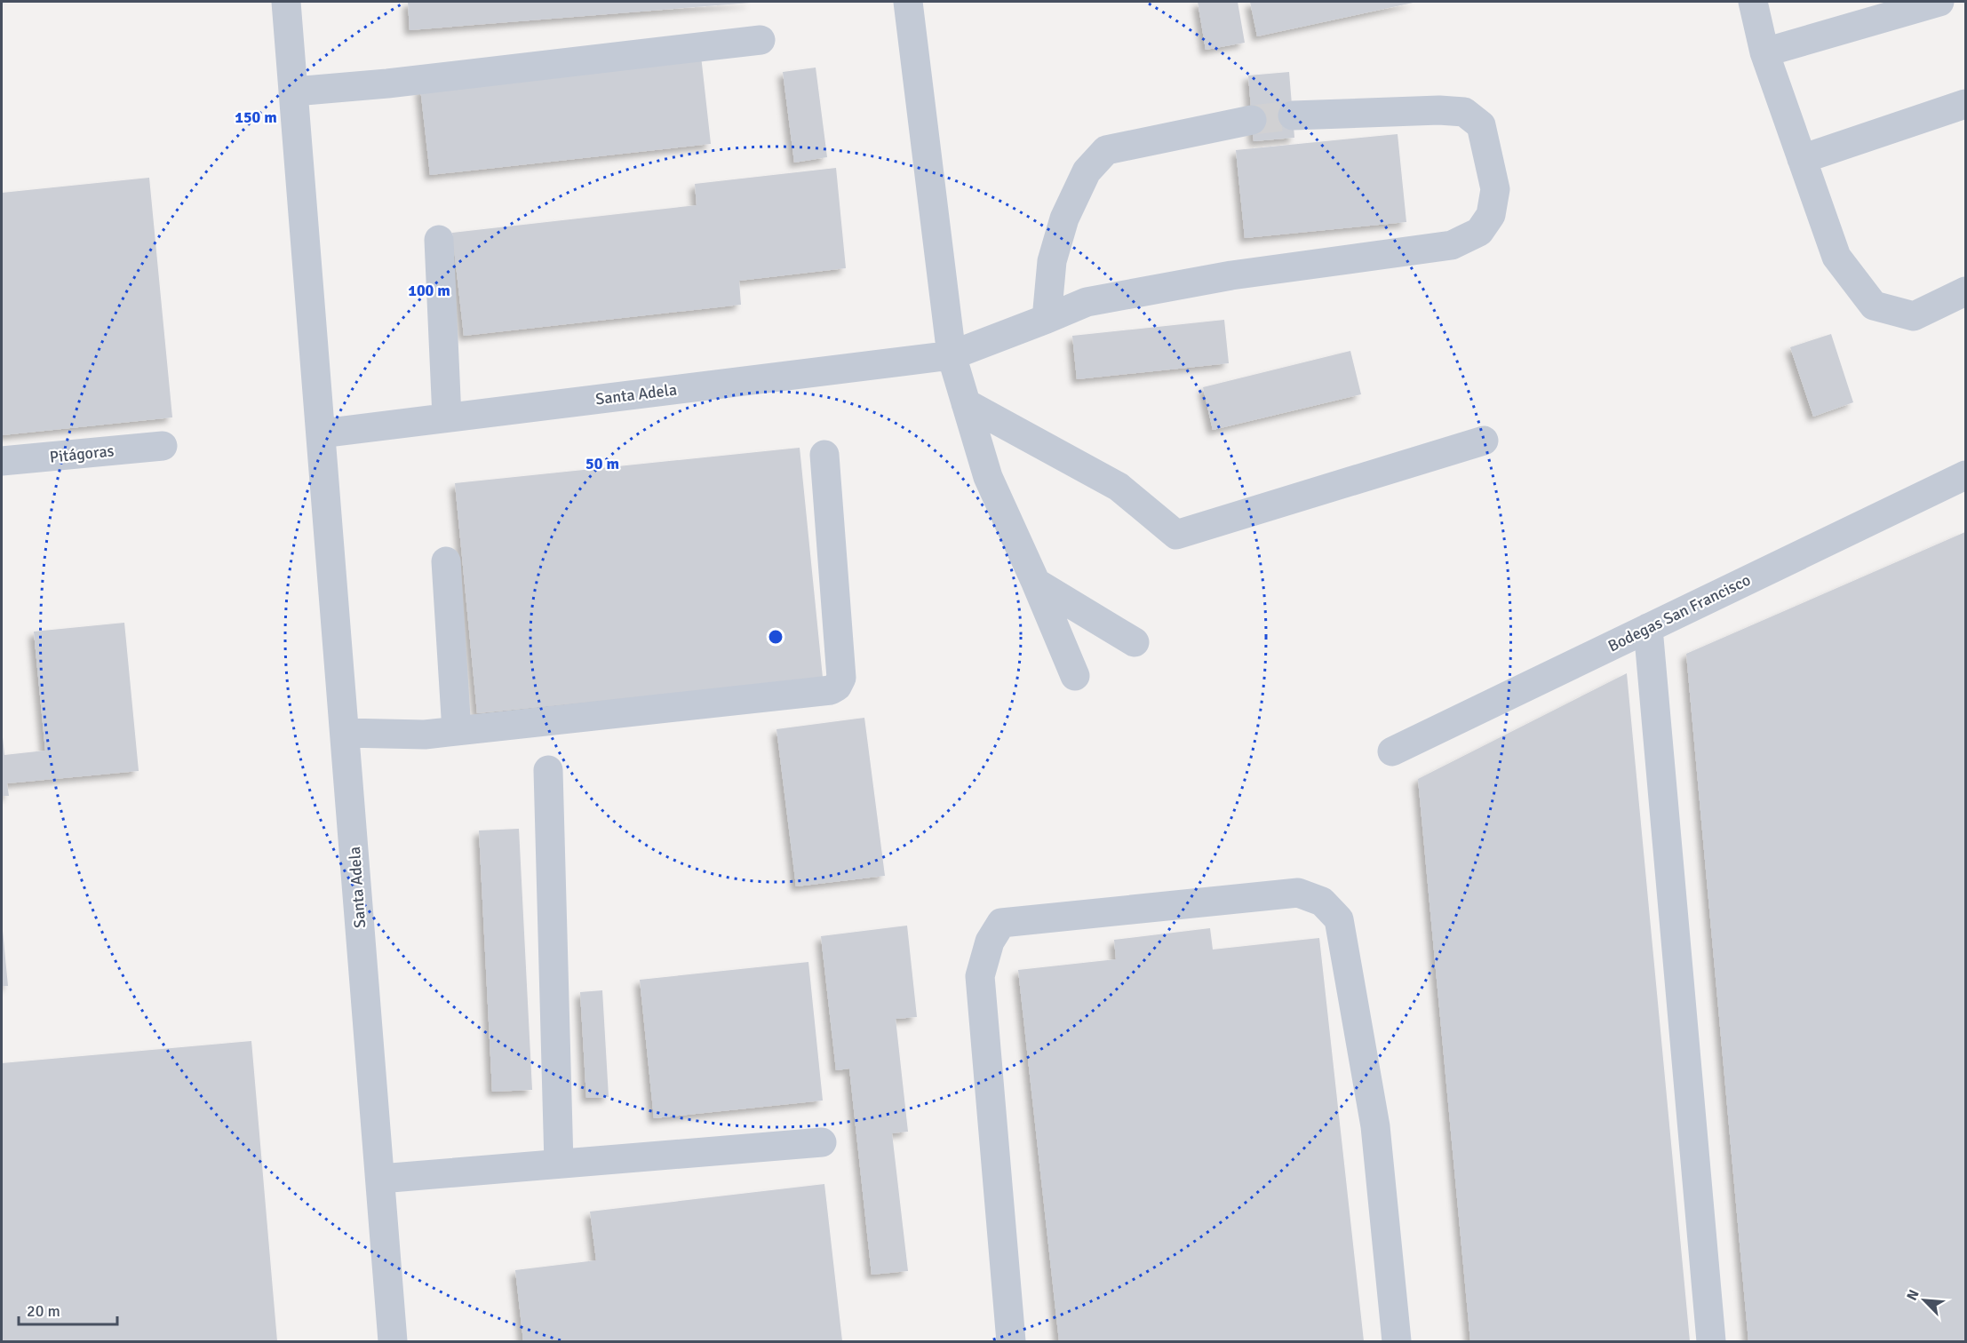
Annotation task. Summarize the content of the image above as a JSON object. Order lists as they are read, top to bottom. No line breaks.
{"streets":{"street":["Santa Adela","Pitágoras","Bodegas San Francisco"]},"scale_bar":"20 m","north":"top left","rings":["150 m","100 m","50 m"]}
